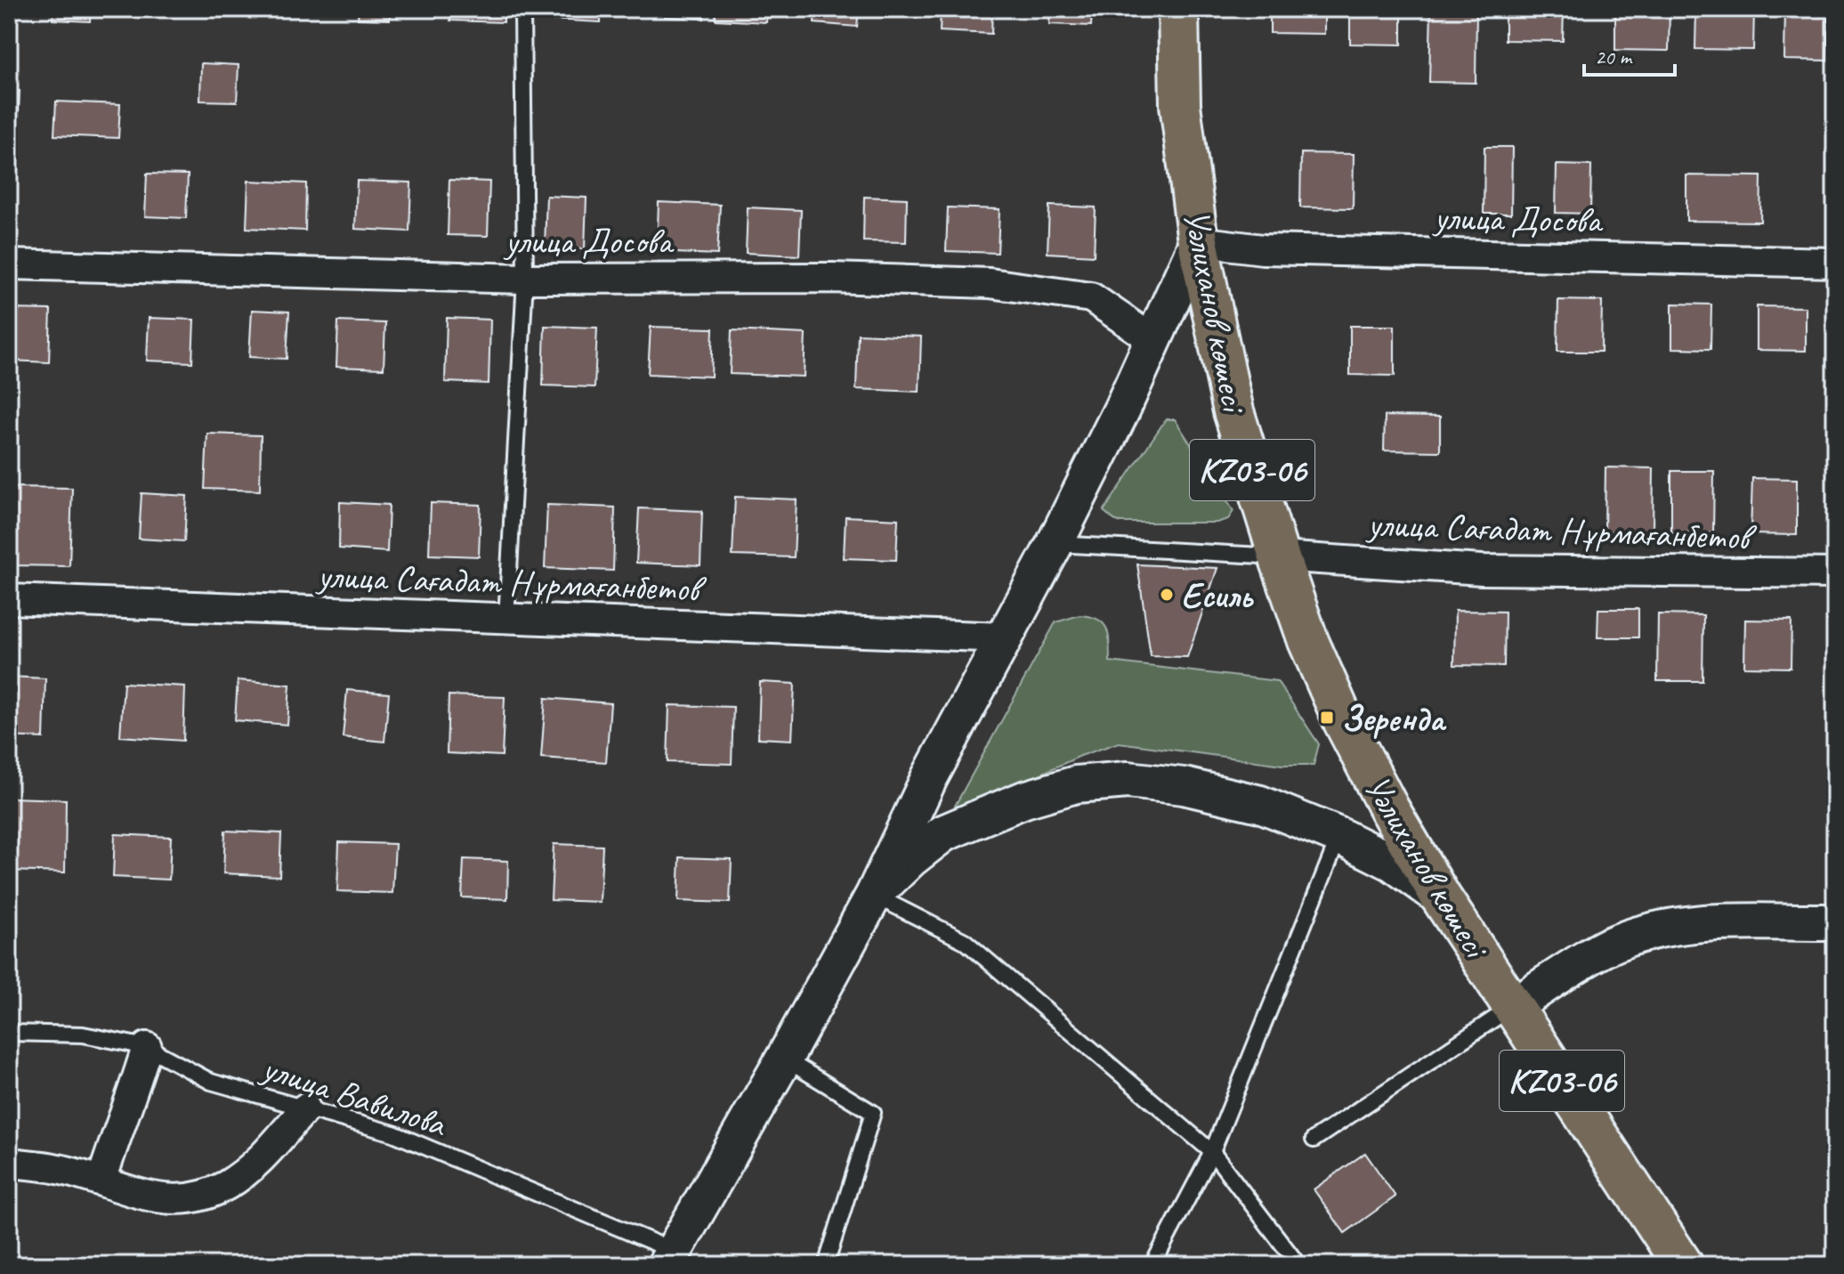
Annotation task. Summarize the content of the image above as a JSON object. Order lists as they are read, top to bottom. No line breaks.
{"streets":{"main road":["Уәлиханов көшесі","KZ03-06"],"street":["улица Досова","улица Сағадат Нұрмағанбетов"],"lane":["улица Вавилова"]},"crossings":[["улица Досова","Уәлиханов көшесі"],["Уәлиханов көшесі","улица Сағадат Нұрмағанбетов"]],"places":{"other":["Есиль"],"transit":["Зеренда"]},"scale_bar":"20 m"}
